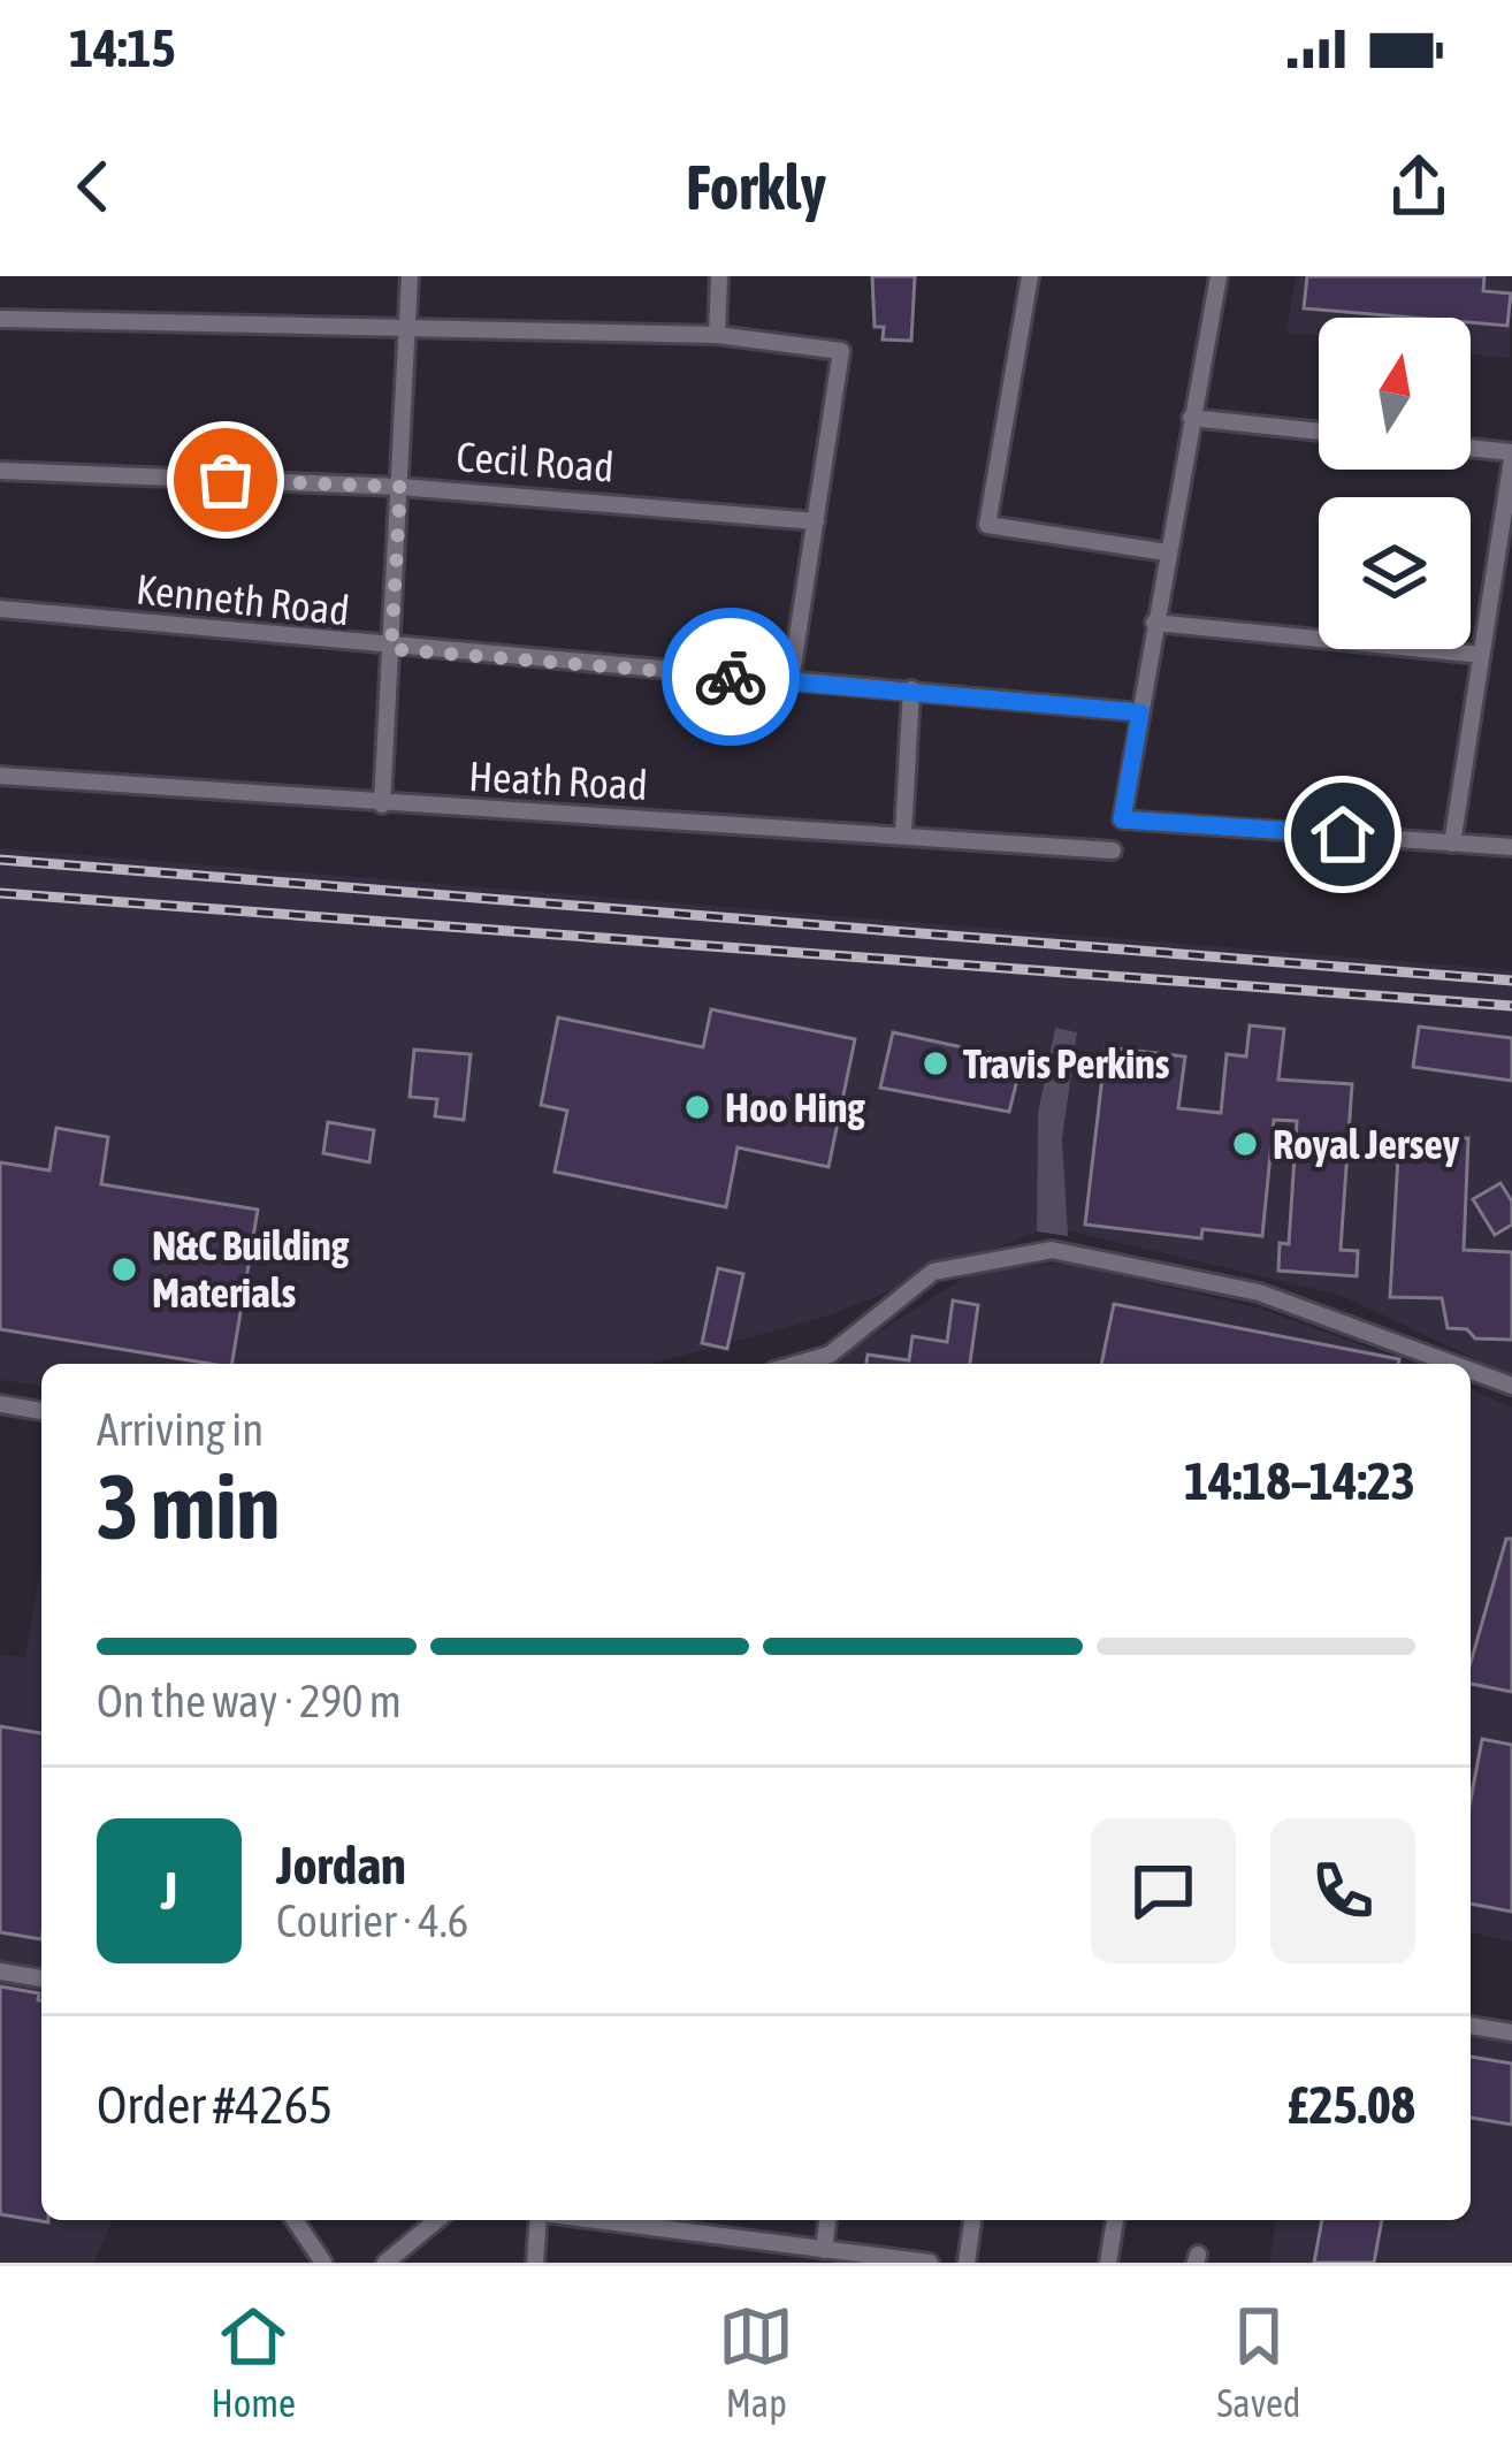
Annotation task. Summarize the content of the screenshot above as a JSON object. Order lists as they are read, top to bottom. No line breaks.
{"streets":{"street":["Cecil Road","Kenneth Road","Heath Road"]},"places":["Travis Perkins","Hoo Hing","Royal Jersey","N&C Building Materials"],"north":"top","page":{"status":"14:15","header":"Forkly","heading":["3 min","Arriving in","14:18–14:23"],"panel":["Jordan","Courier · 4.6","Order #4265","£25.08"],"bar":"On the way · 290 m","round":"J","tabs":["Home","Map","Saved"]}}
